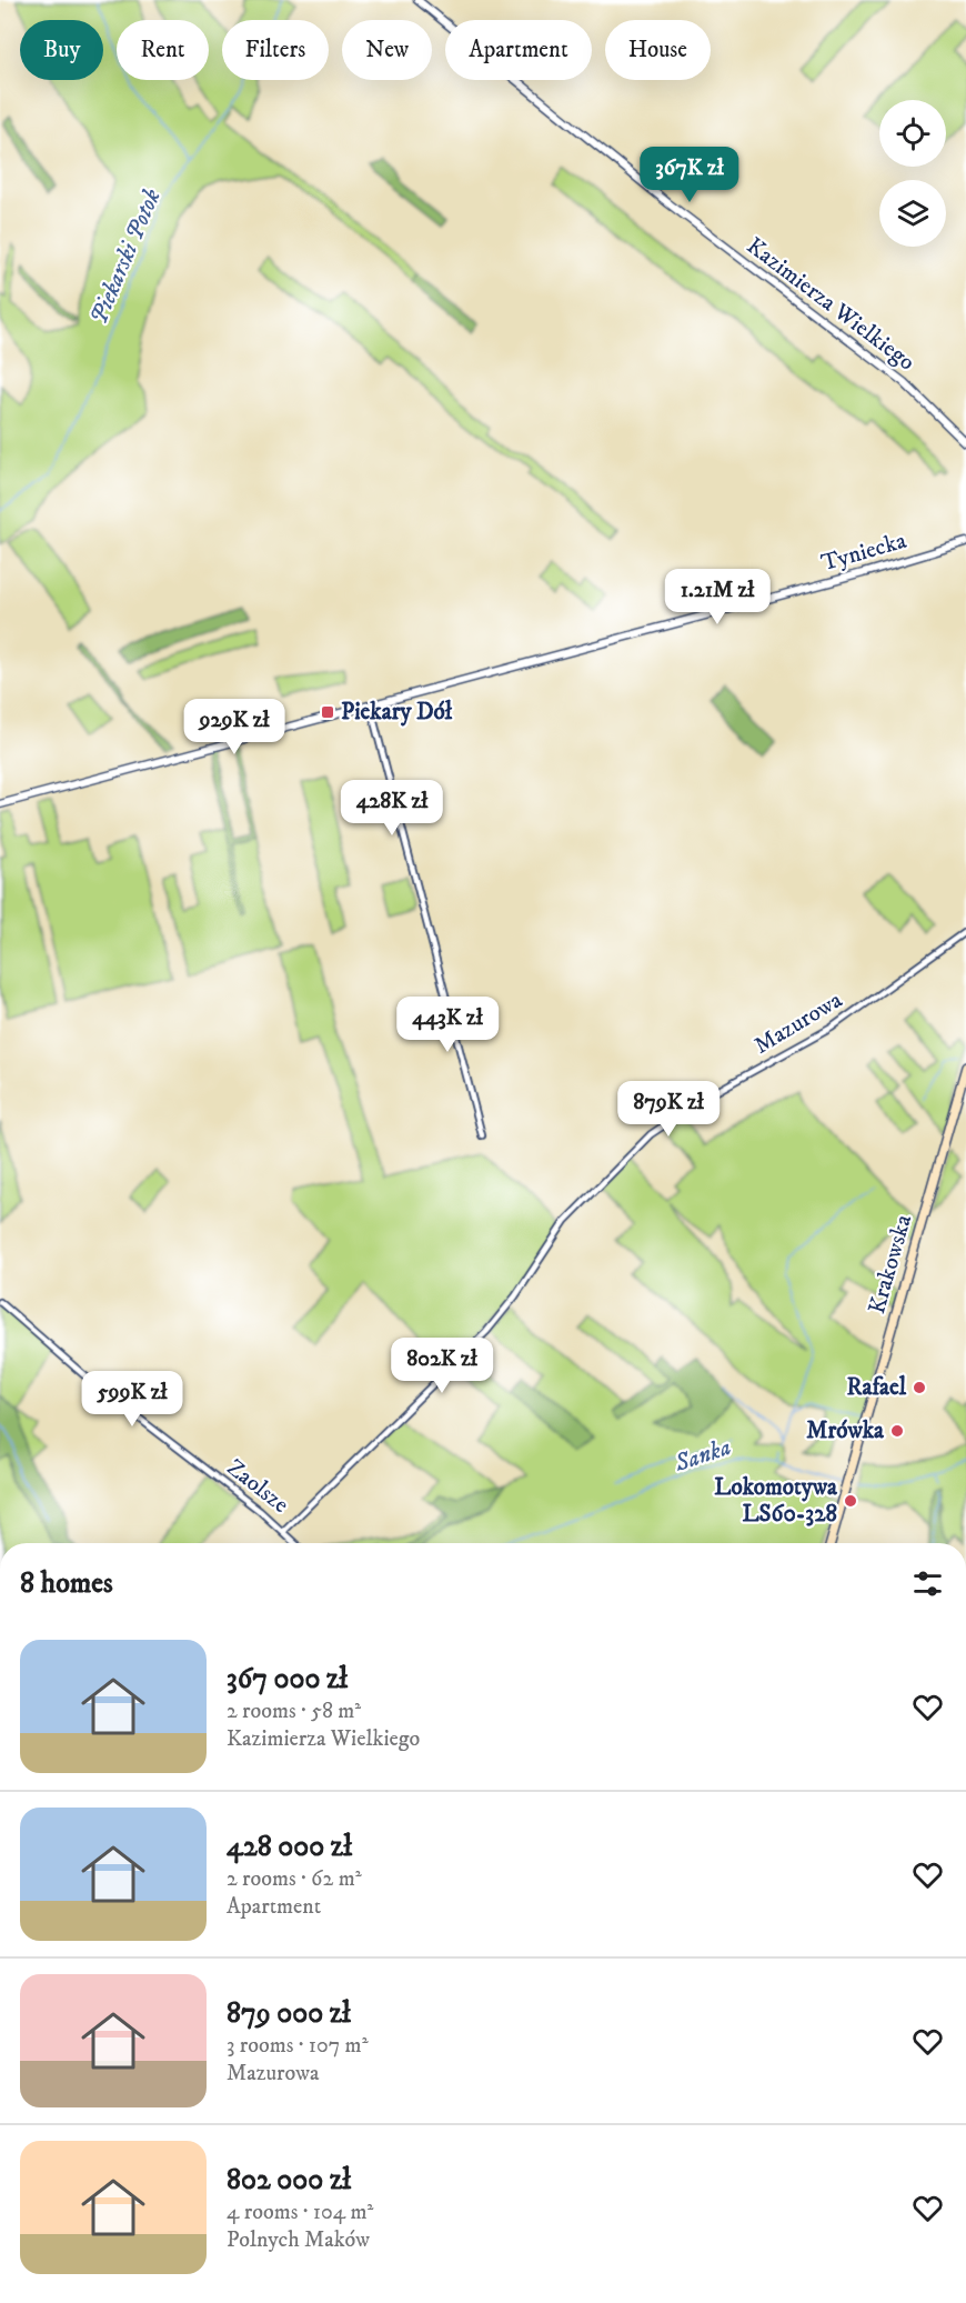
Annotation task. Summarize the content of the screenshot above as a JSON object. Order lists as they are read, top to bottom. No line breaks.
{"streets":{"main road":["Krakowska"],"street":["Kazimierza Wielkiego","Tyniecka","Mazurowa","Zaolsze"]},"crossings":[["Mazurowa","Zaolsze"]],"water":["Piekarski Potok","Sanka"],"places":{"transit":["Piekary Dół"],"other":["Rafael","Mrówka","Lokomotywa LS60-328"]},"page":{"chip":["Buy","Rent","Filters","New","Apartment","House"],"price":["367K zł","1.21M zł","929K zł","428K zł","443K zł","879K zł","802K zł","599K zł"],"heading":"8 homes","list":[{"name":"367 000 zł","note":"2 rooms · 58 m² · Kazimierza Wielkiego"},{"name":"428 000 zł","note":"2 rooms · 62 m² · Apartment"},{"name":"879 000 zł","note":"3 rooms · 107 m² · Mazurowa"},{"name":"802 000 zł","note":"4 rooms · 104 m² · Polnych Maków"}]}}
